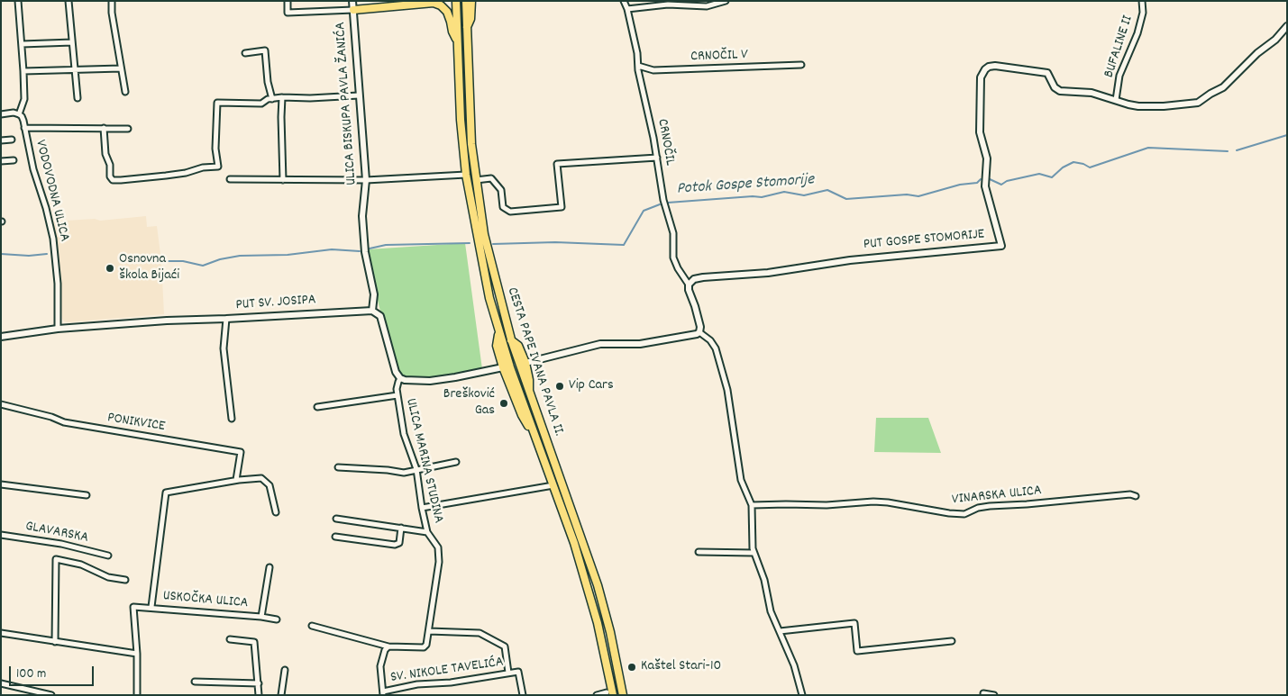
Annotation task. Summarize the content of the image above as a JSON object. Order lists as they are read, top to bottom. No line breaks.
{"streets":{"main road":["CESTA PAPE IVANA PAVLA II."],"street":["BUFALINE II","CRNOČIL V","ULICA BISKUPA PAVLA ŽANIĆA","CRNOČIL","VODOVODNA ULICA","PUT GOSPE STOMORIJE","PUT SV. JOSIPA","PONIKVICE","ULICA MARINA STUDINA","VINARSKA ULICA","GLAVARSKA","USKOČKA ULICA","SV. NIKOLE TAVELIĆA"]},"crossings":[["BUFALINE II","PUT GOSPE STOMORIJE"],["CRNOČIL V","CRNOČIL"],["ULICA BISKUPA PAVLA ŽANIĆA","PUT SV. JOSIPA"],["CRNOČIL","PUT GOSPE STOMORIJE"],["VODOVODNA ULICA","PUT SV. JOSIPA"]],"water":["Potok Gospe Stomorije"],"places":["Osnovna škola Bijaći","Vip Cars","Brešković Gas","Kaštel Stari-10"],"scale_bar":"100 m"}
